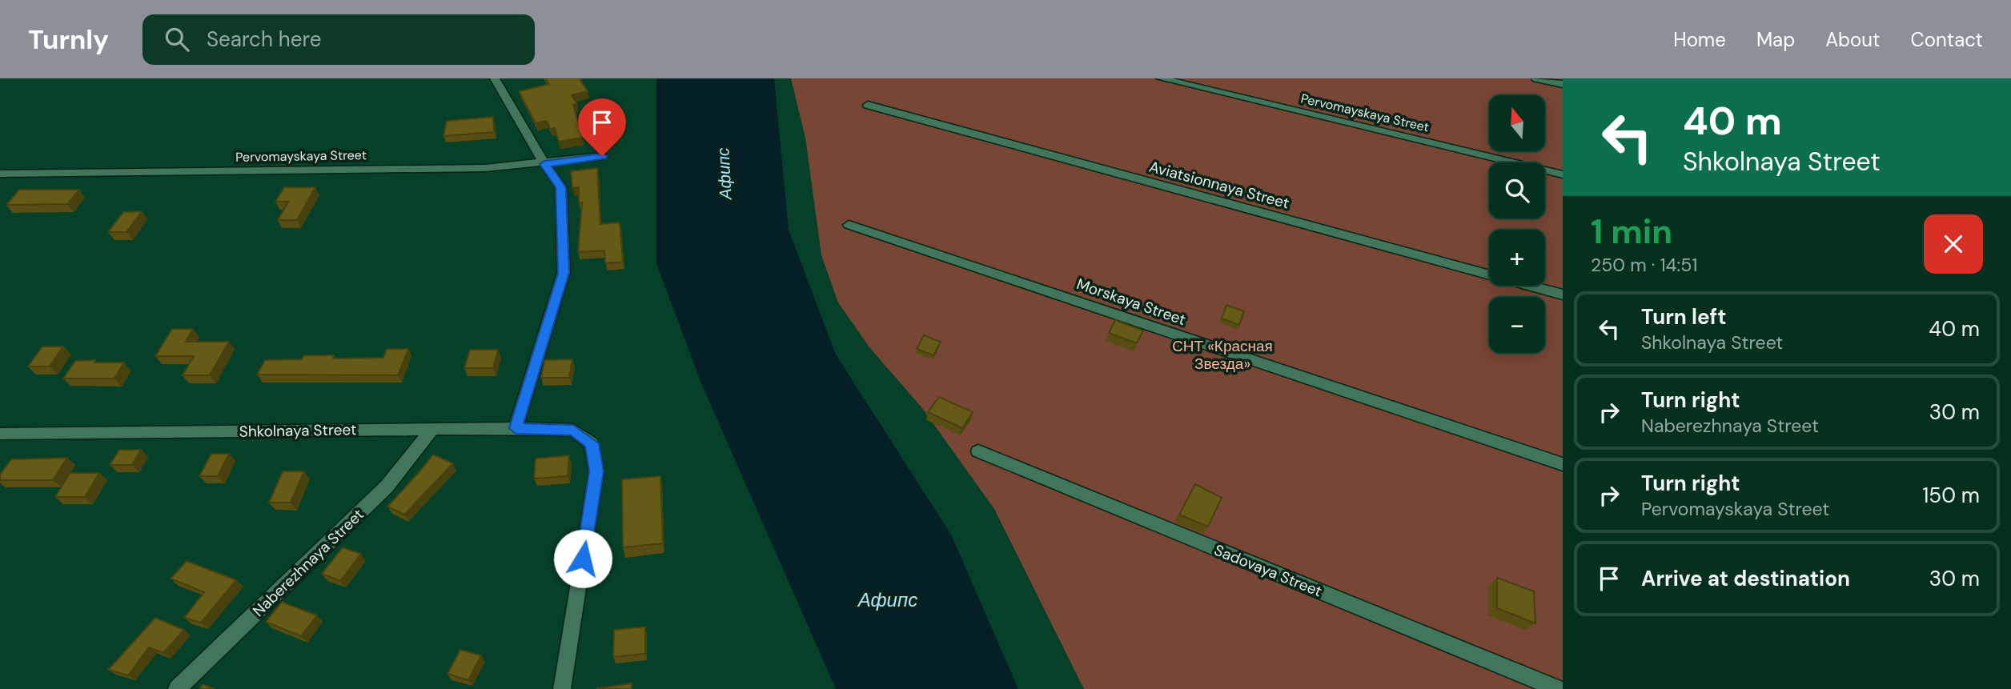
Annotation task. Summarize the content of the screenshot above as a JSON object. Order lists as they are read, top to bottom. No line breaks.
{"streets":{"street":["Pervomayskaya Street","Aviatsionnaya Street","Morskaya Street","Shkolnaya Street","Naberezhnaya Street","Sadovaya Street"]},"crossings":[["Shkolnaya Street","Naberezhnaya Street"]],"water":["Афипс"],"parks":["СНТ «Красная Звезда»"],"north":"top","page":{"header":"Turnly","search":"Search here","nav":["Home","Map","About","Contact"],"turn":["40 m","Shkolnaya Street"],"map_buttons":["+","−"],"heading":["1 min","250 m · 14:51"],"list":[{"name":"Turn left","note":"Shkolnaya Street","value":"40 m"},{"name":"Turn right","note":"Naberezhnaya Street","value":"30 m"},{"name":"Turn right","note":"Pervomayskaya Street","value":"150 m"},{"name":"Arrive at destination","value":"30 m"}]}}
